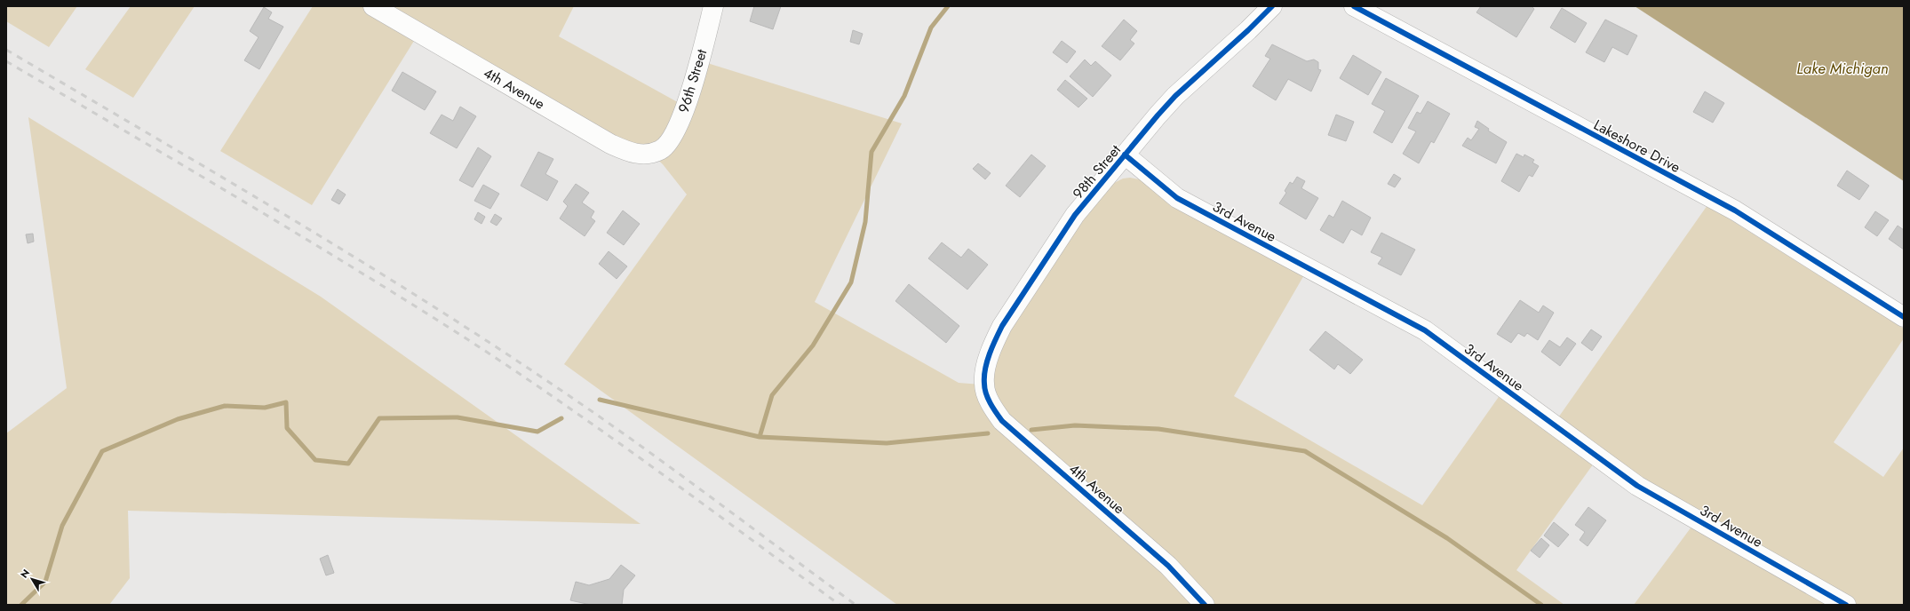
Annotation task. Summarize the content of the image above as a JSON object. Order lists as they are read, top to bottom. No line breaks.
{"streets":{"street":["96th Street","4th Avenue","Lakeshore Drive","98th Street","3rd Avenue"]},"crossings":[["96th Street","4th Avenue"],["4th Avenue","98th Street"],["98th Street","3rd Avenue"]],"water":["Lake Michigan"],"north":"top left"}
